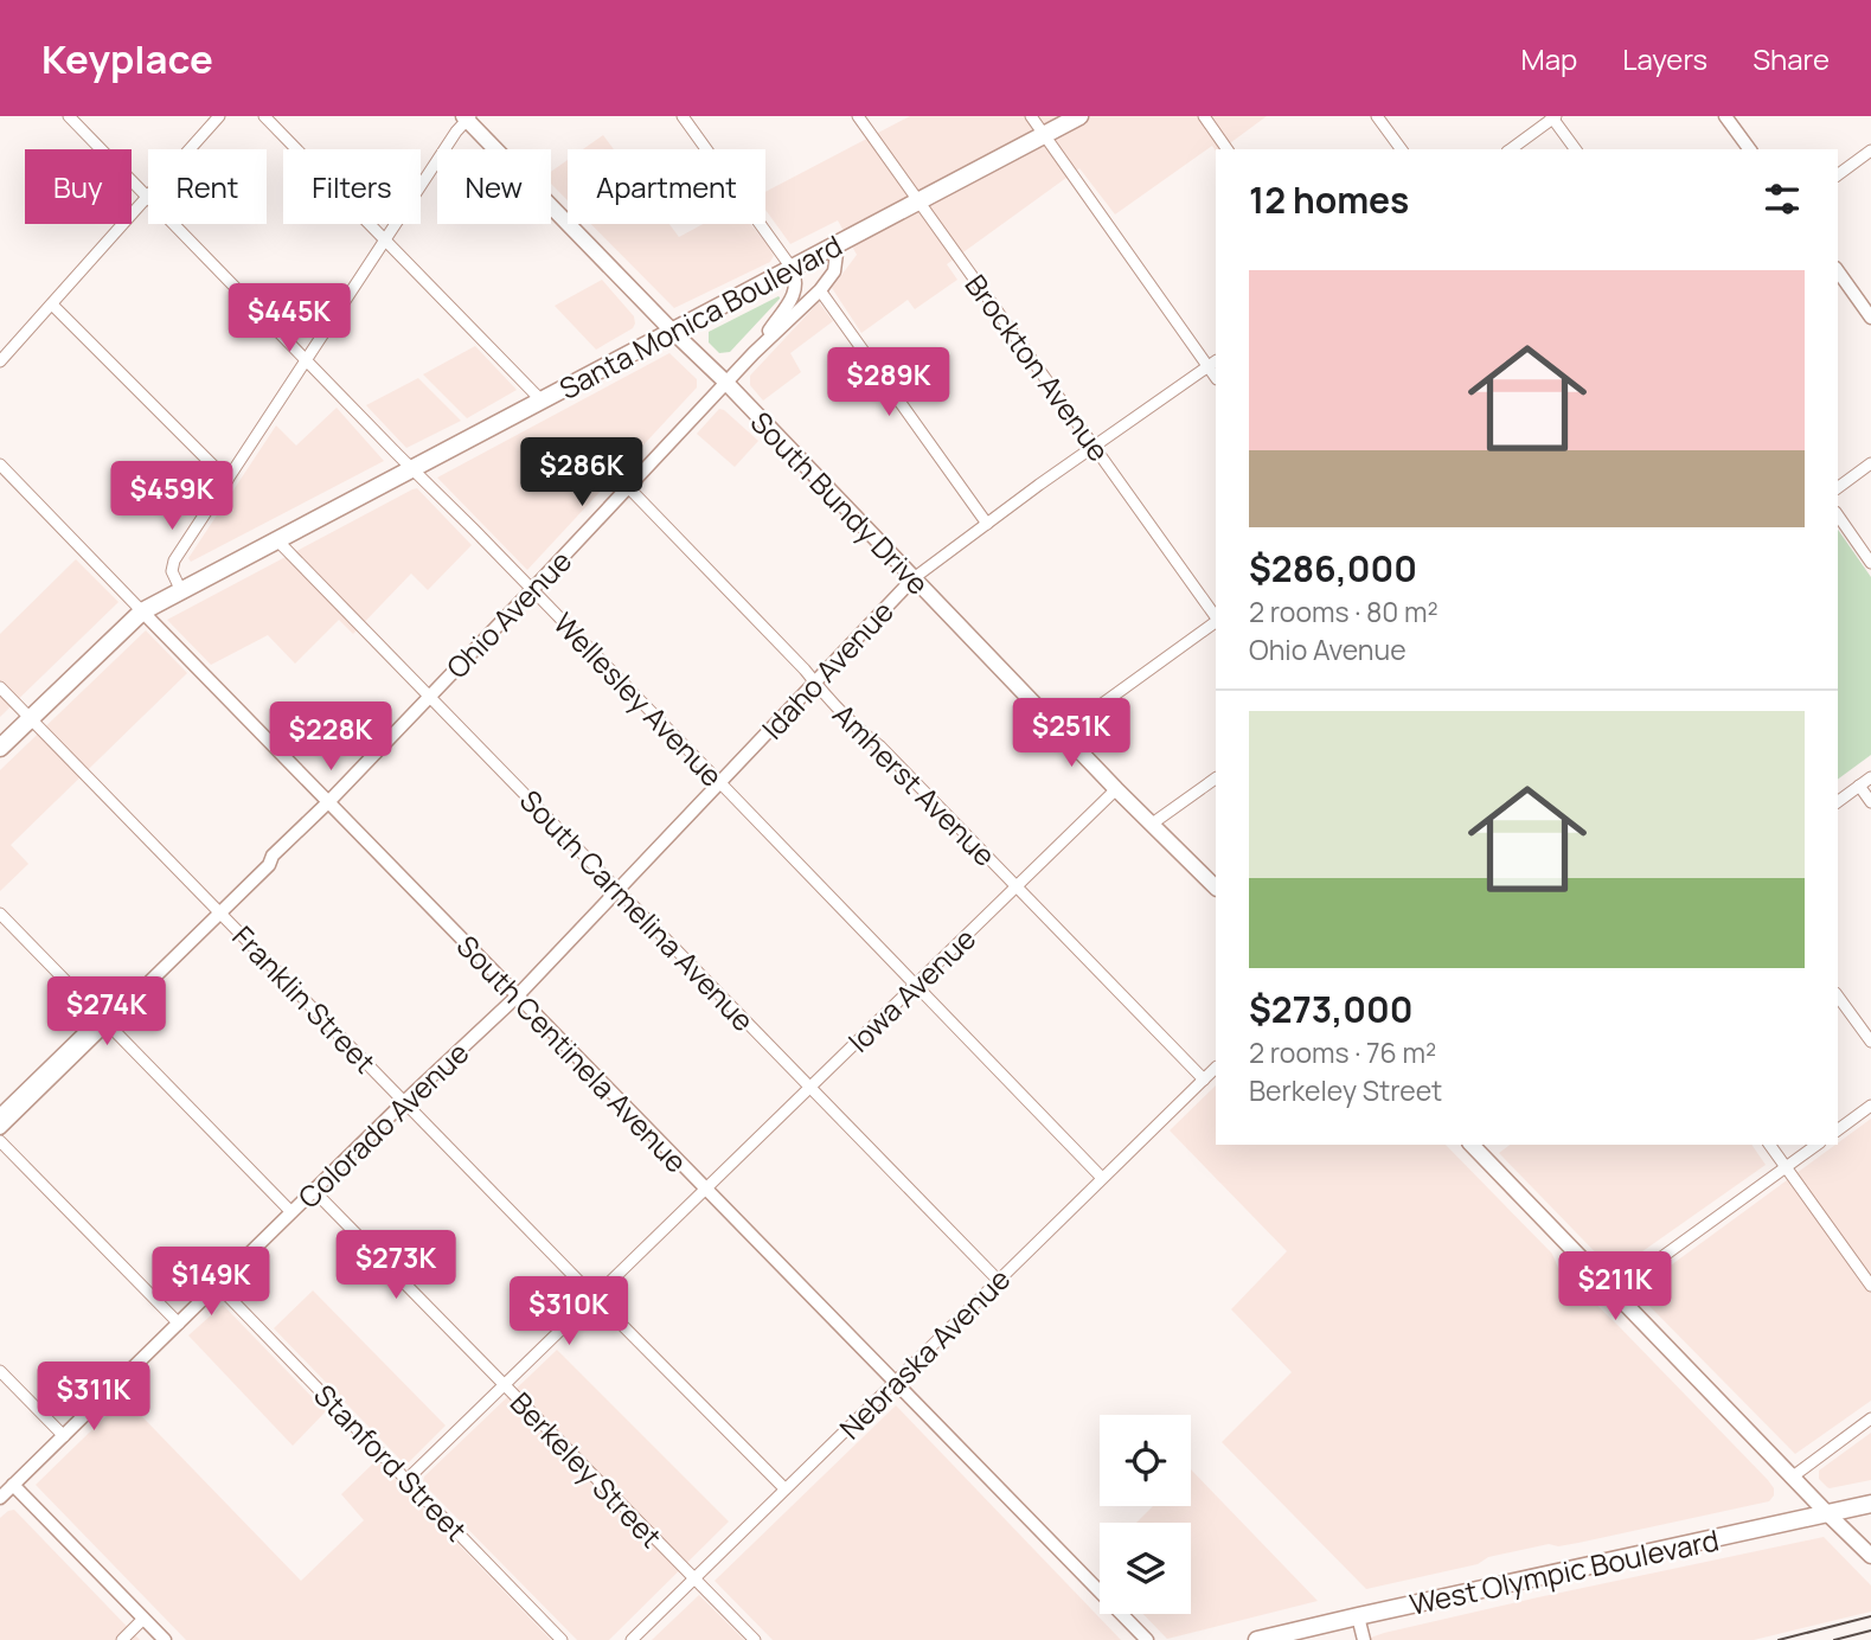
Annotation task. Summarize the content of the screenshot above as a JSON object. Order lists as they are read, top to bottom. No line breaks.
{"streets":{"main road":["Santa Monica Boulevard","South Bundy Drive","West Olympic Boulevard"],"street":["Brockton Avenue","Ohio Avenue","Idaho Avenue","Wellesley Avenue","Amherst Avenue","South Carmelina Avenue","Iowa Avenue","Franklin Street","South Centinela Avenue","Colorado Avenue","Nebraska Avenue","Stanford Street","Berkeley Street"]},"crossings":[["Santa Monica Boulevard","Brockton Avenue"],["Santa Monica Boulevard","South Bundy Drive"],["Santa Monica Boulevard","Ohio Avenue"],["Santa Monica Boulevard","Wellesley Avenue"],["Santa Monica Boulevard","South Carmelina Avenue"],["Santa Monica Boulevard","Franklin Street"],["Santa Monica Boulevard","South Centinela Avenue"],["Brockton Avenue","Idaho Avenue"],["South Bundy Drive","Ohio Avenue"],["South Bundy Drive","Idaho Avenue"],["South Bundy Drive","Iowa Avenue"],["Ohio Avenue","Wellesley Avenue"],["Ohio Avenue","Amherst Avenue"],["Ohio Avenue","South Carmelina Avenue"],["Ohio Avenue","Franklin Street"],["Ohio Avenue","South Centinela Avenue"],["Idaho Avenue","Wellesley Avenue"],["Idaho Avenue","Amherst Avenue"],["Idaho Avenue","South Carmelina Avenue"],["Idaho Avenue","South Centinela Avenue"],["Idaho Avenue","Colorado Avenue"],["Wellesley Avenue","Iowa Avenue"],["Wellesley Avenue","Nebraska Avenue"],["Amherst Avenue","Iowa Avenue"],["Amherst Avenue","Nebraska Avenue"],["South Carmelina Avenue","Iowa Avenue"],["South Carmelina Avenue","Nebraska Avenue"],["Iowa Avenue","Franklin Street"],["Iowa Avenue","South Centinela Avenue"],["Iowa Avenue","Stanford Street"],["Iowa Avenue","Berkeley Street"],["Franklin Street","Colorado Avenue"],["Franklin Street","Nebraska Avenue"],["South Centinela Avenue","Colorado Avenue"],["South Centinela Avenue","Nebraska Avenue"],["Colorado Avenue","Stanford Street"],["Colorado Avenue","Berkeley Street"],["Nebraska Avenue","Berkeley Street"]],"page":{"header":"Keyplace","nav":["Map","Layers","Share"],"chip":["Buy","Rent","Filters","New","Apartment"],"heading":"12 homes","list":[{"name":"$286,000","note":"2 rooms · 80 m² · Ohio Avenue"},{"name":"$273,000","note":"2 rooms · 76 m² · Berkeley Street"}],"price":["$445K","$289K","$286K","$459K","$251K","$228K","$274K","$273K","$149K","$211K","$310K","$311K"]}}
